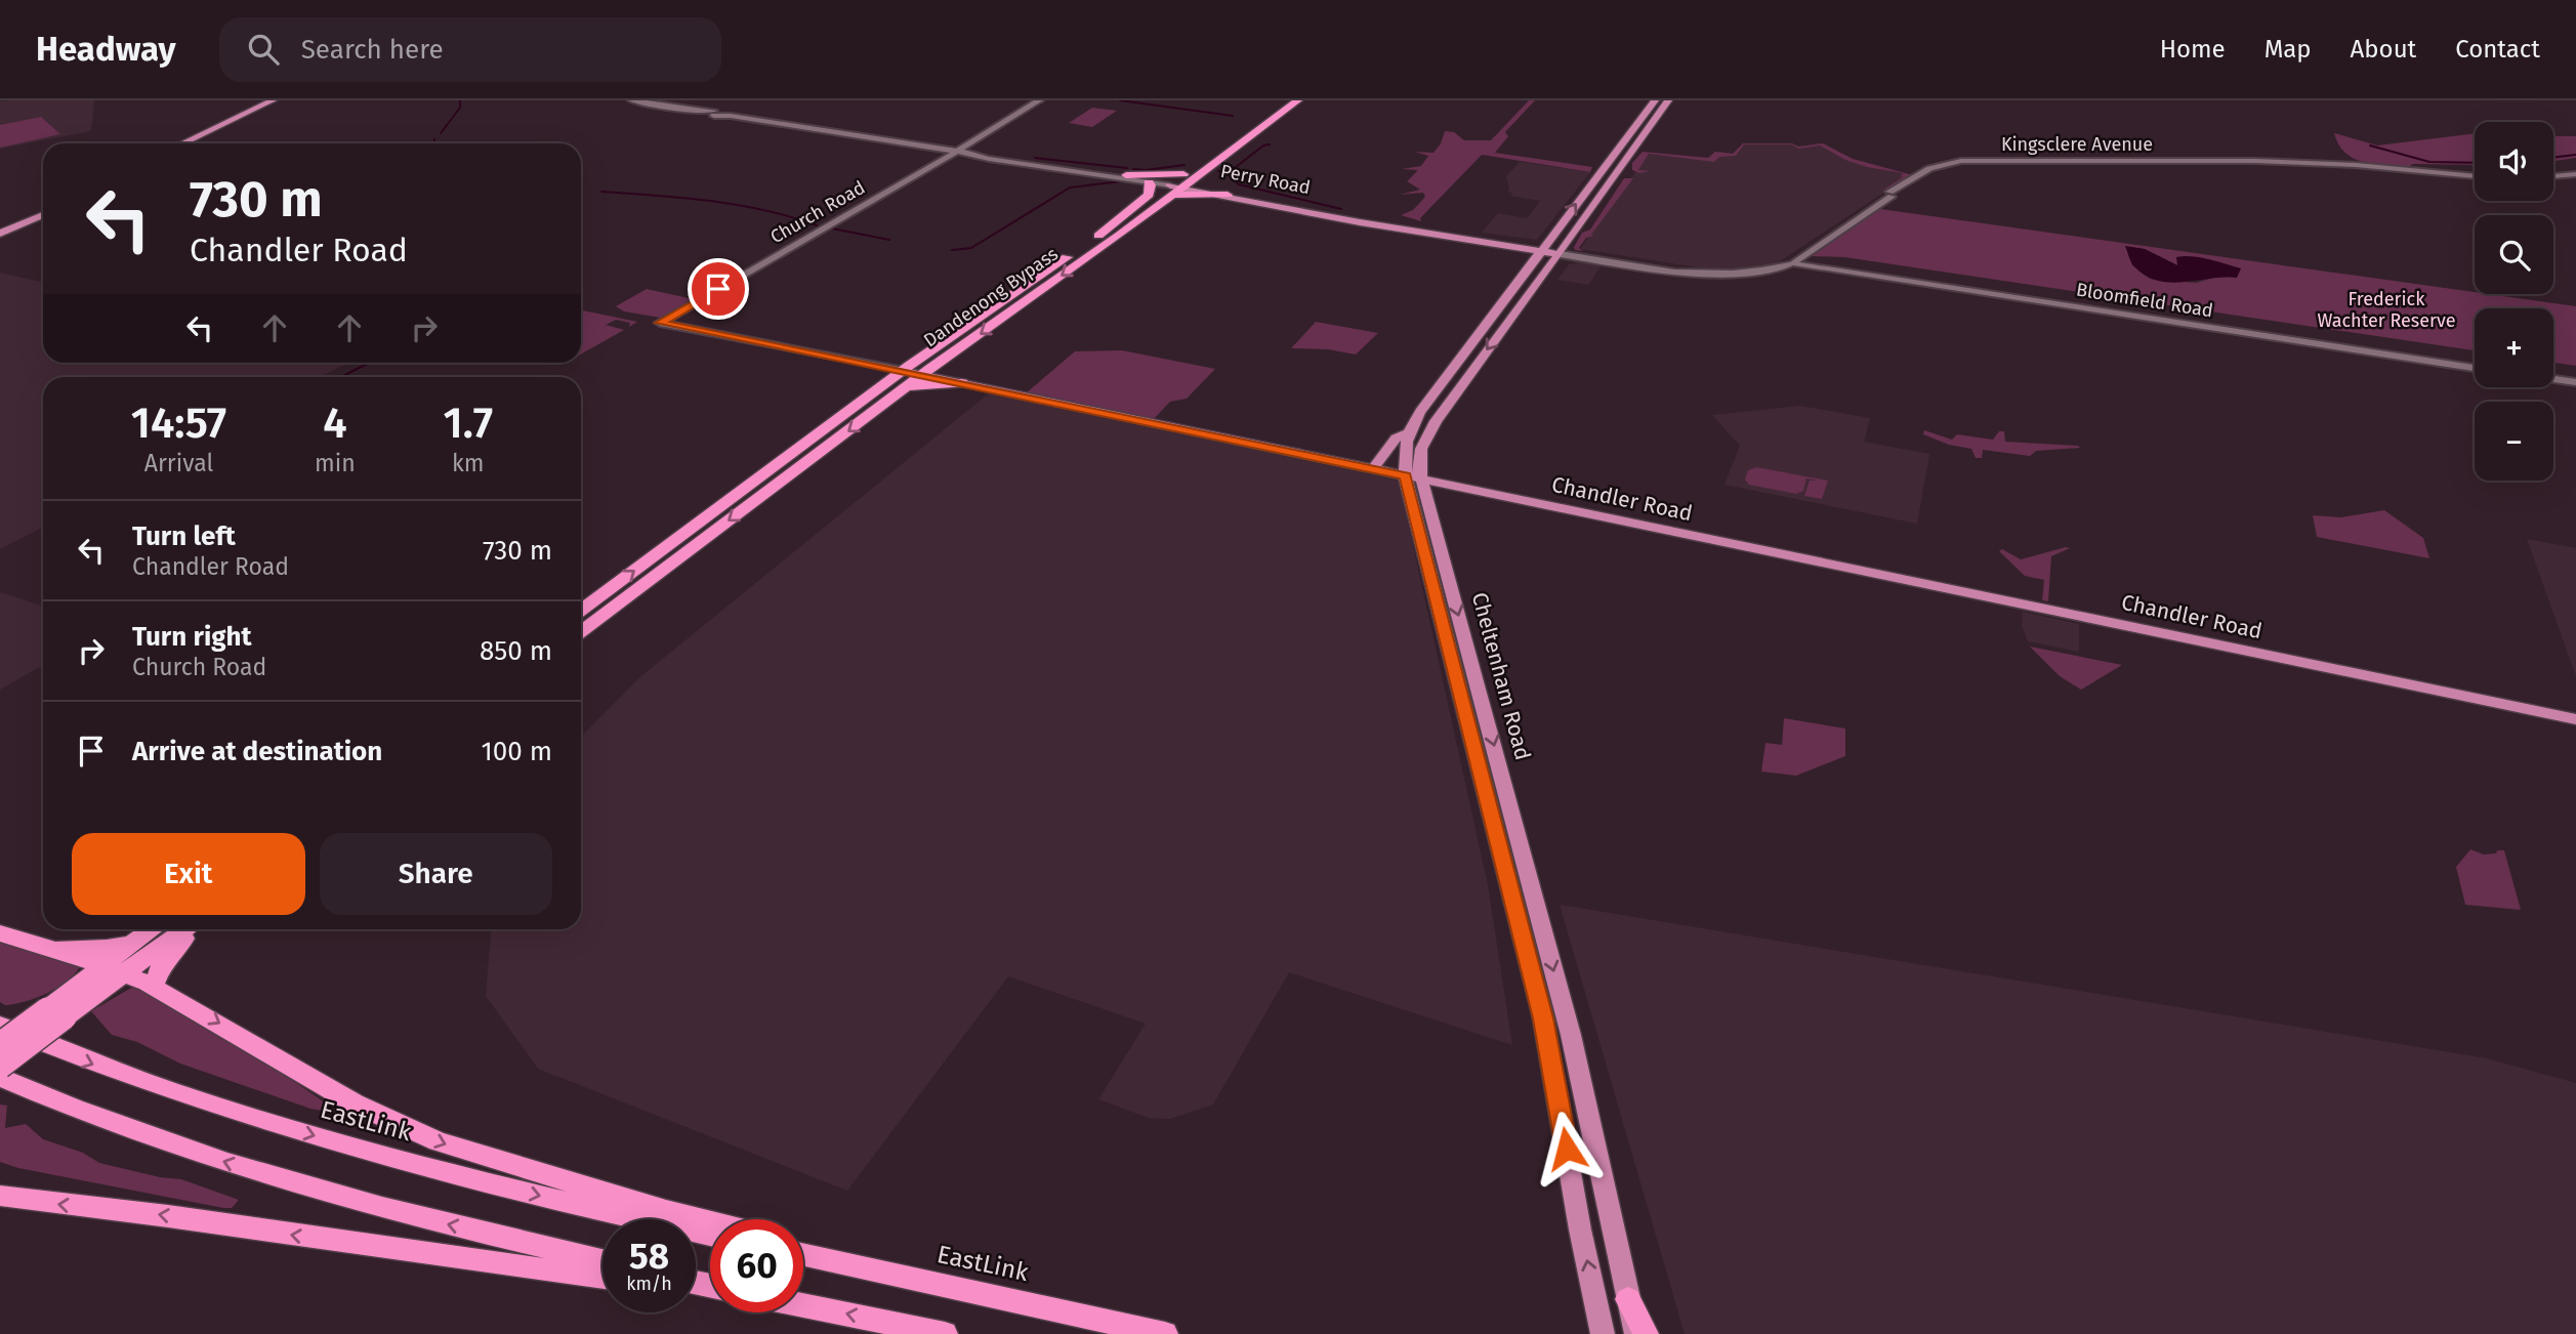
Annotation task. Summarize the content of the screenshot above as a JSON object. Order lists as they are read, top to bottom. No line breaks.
{"streets":{"highway":["Dandenong Bypass","EastLink"],"main road":["Kingsclere Avenue","Perry Road","Church Road","Bloomfield Road","Chandler Road","Cheltenham Road"]},"crossings":[["Kingsclere Avenue","Bloomfield Road"],["Kingsclere Avenue","Cheltenham Road"],["Perry Road","Church Road"],["Perry Road","Dandenong Bypass"],["Perry Road","Cheltenham Road"],["Church Road","Chandler Road"],["Dandenong Bypass","Chandler Road"],["Chandler Road","Cheltenham Road"]],"parks":["Frederick Wachter Reserve"],"page":{"header":"Headway","search":"Search here","nav":["Home","Map","About","Contact"],"map_buttons":["+","−"],"turn":["730 m","Chandler Road"],"eta":["14:57","Arrival","4","min","1.7","km"],"list":[{"name":"Turn left","note":"Chandler Road","value":"730 m"},{"name":"Turn right","note":"Church Road","value":"850 m"},{"name":"Arrive at destination","value":"100 m"}],"buttons":["Exit","Share"],"speed":"58 km/h","limit":"60"}}
